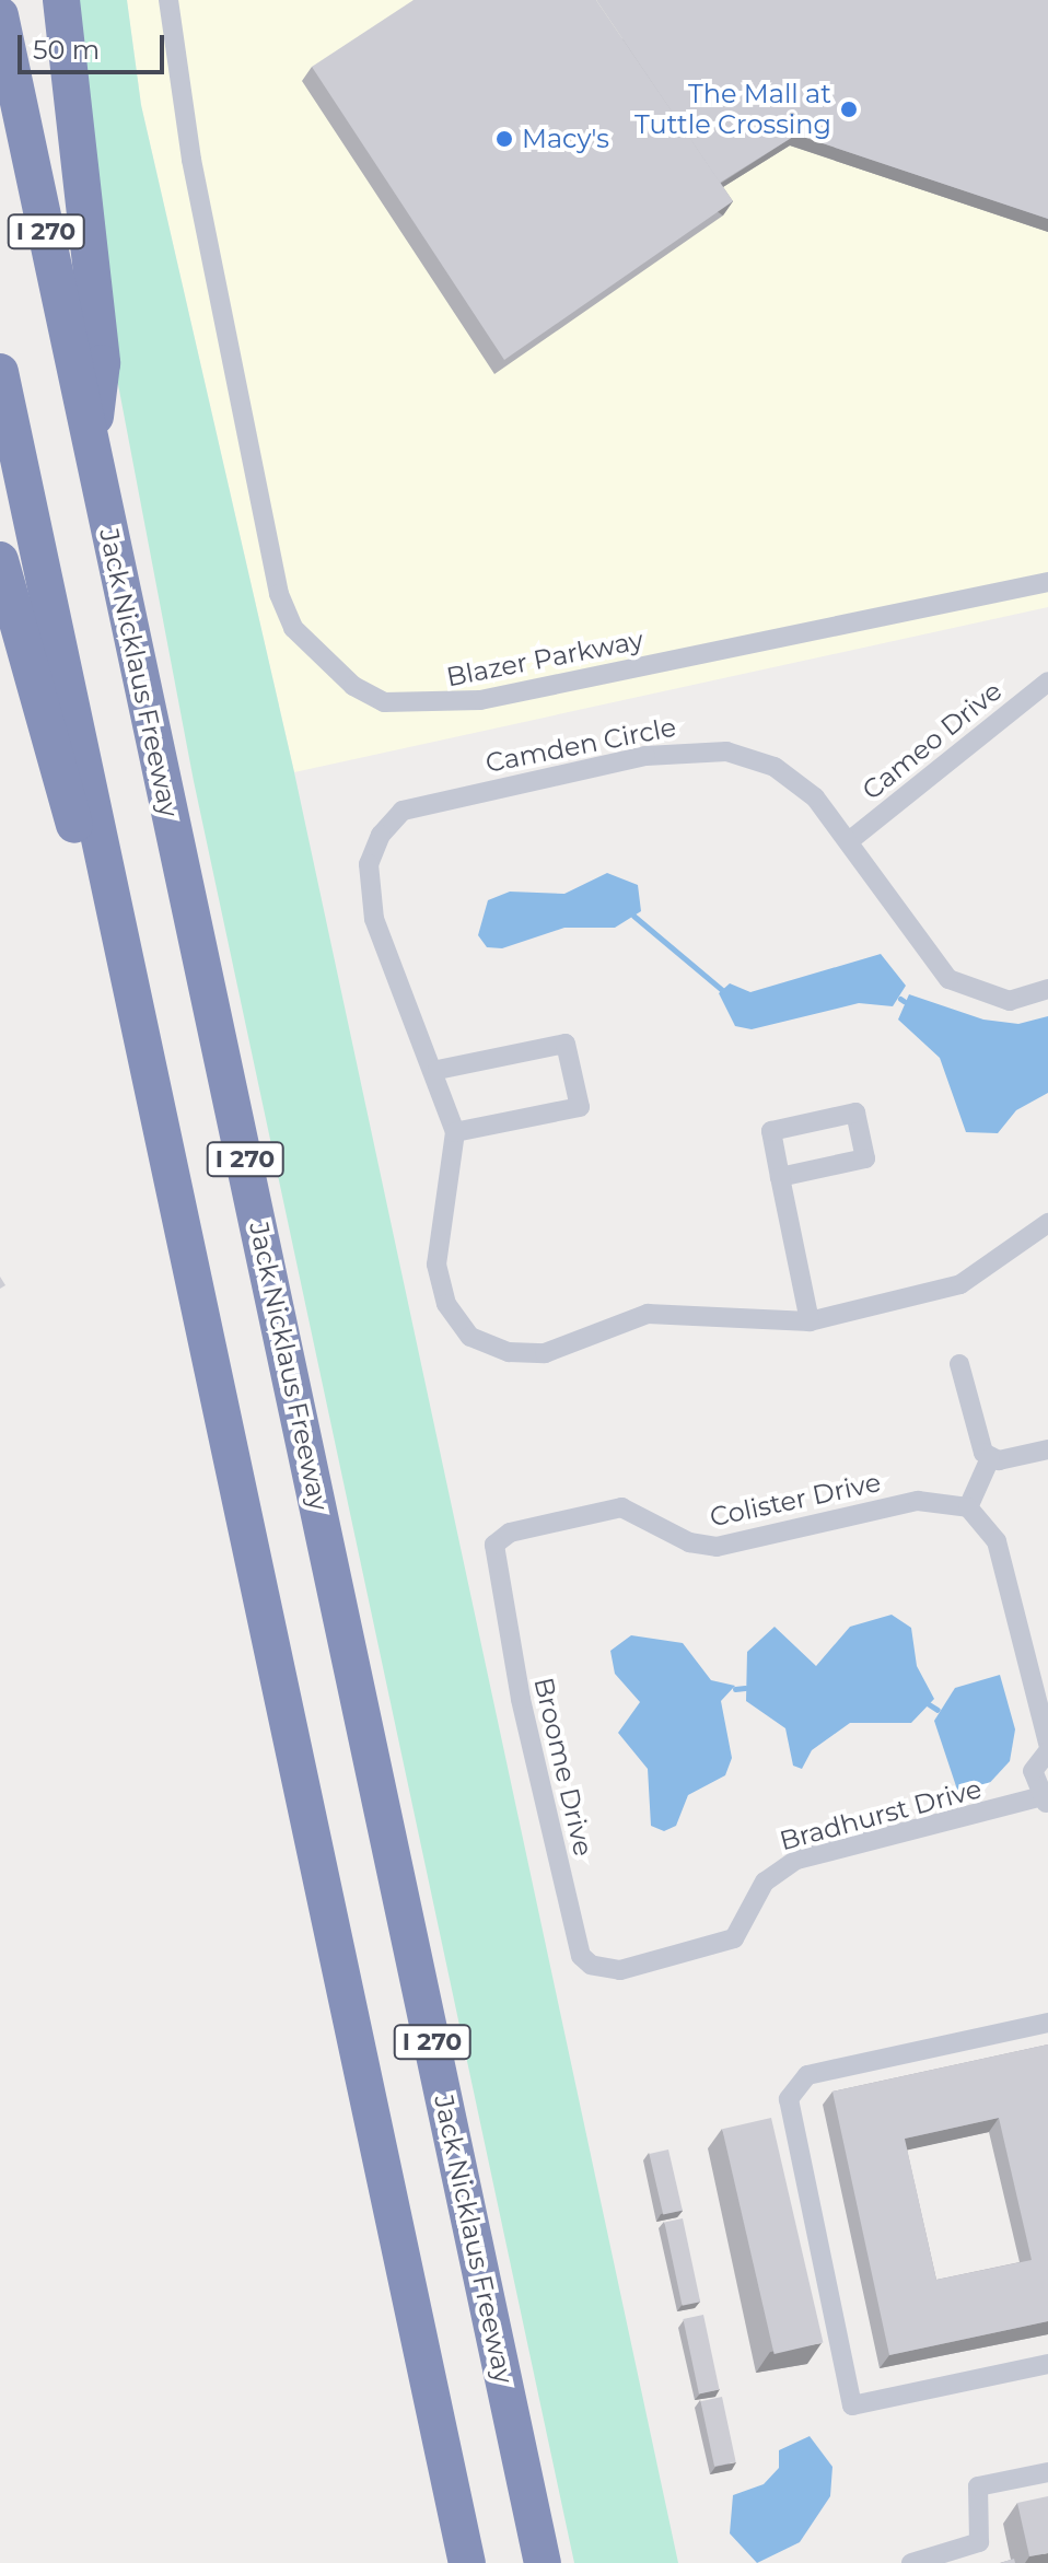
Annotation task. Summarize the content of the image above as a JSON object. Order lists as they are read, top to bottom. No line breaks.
{"streets":{"highway":["I 270","Jack Nicklaus Freeway"],"street":["Blazer Parkway","Cameo Drive","Camden Circle","Colister Drive","Broome Drive","Bradhurst Drive"]},"crossings":[["Cameo Drive","Camden Circle"],["Colister Drive","Broome Drive"],["Broome Drive","Bradhurst Drive"]],"places":["The Mall at Tuttle Crossing","Macy's"],"scale_bar":"50 m"}
